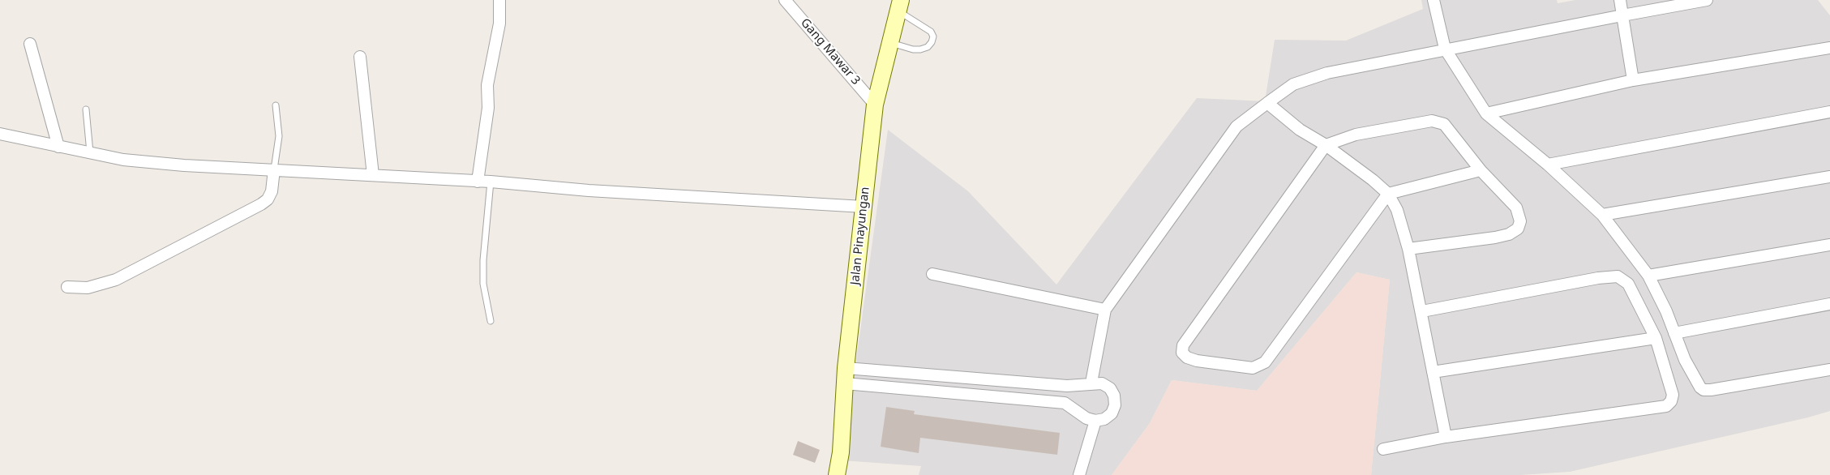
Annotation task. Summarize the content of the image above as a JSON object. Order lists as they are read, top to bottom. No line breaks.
{"streets":{"main road":["Jalan Pinayungan"],"street":["Gang Mawar 3"]},"crossings":[["Gang Mawar 3","Jalan Pinayungan"]]}
